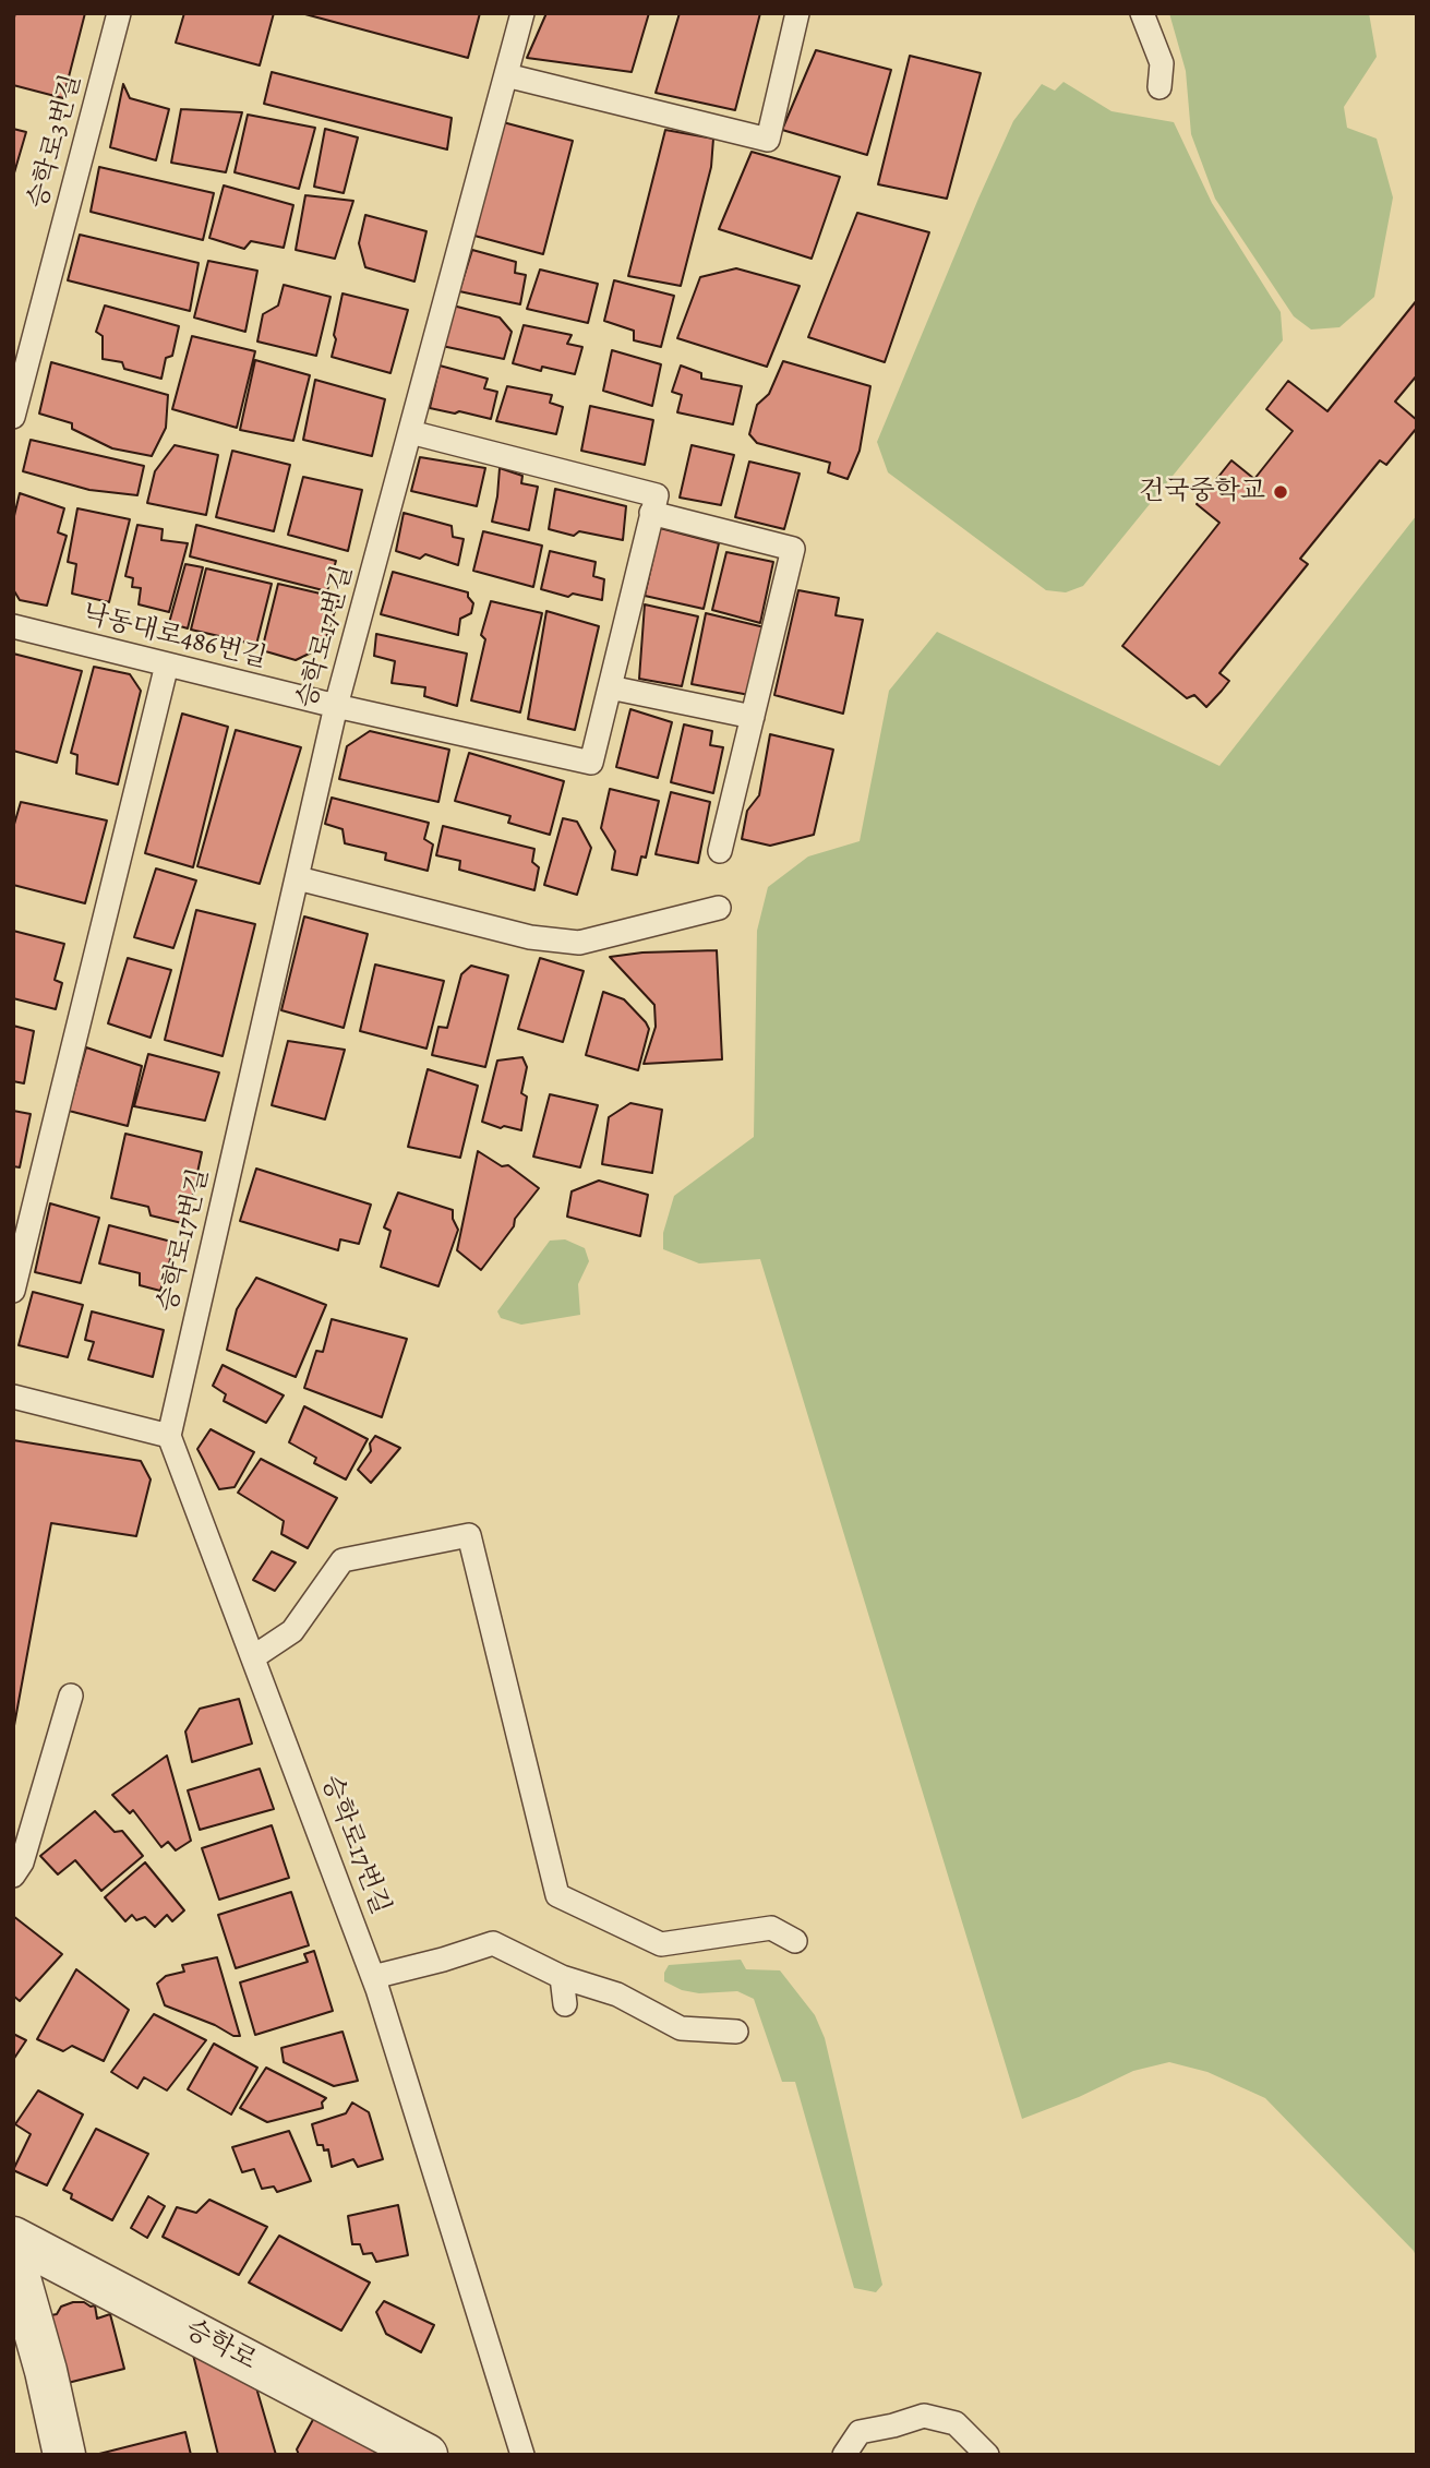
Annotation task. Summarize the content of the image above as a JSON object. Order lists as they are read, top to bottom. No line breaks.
{"streets":{"street":["승학로"],"lane":["승학로3번길","낙동대로486번길","승학로17번길"]},"crossings":[["낙동대로486번길","승학로17번길"]],"places":["건국중학교"]}
